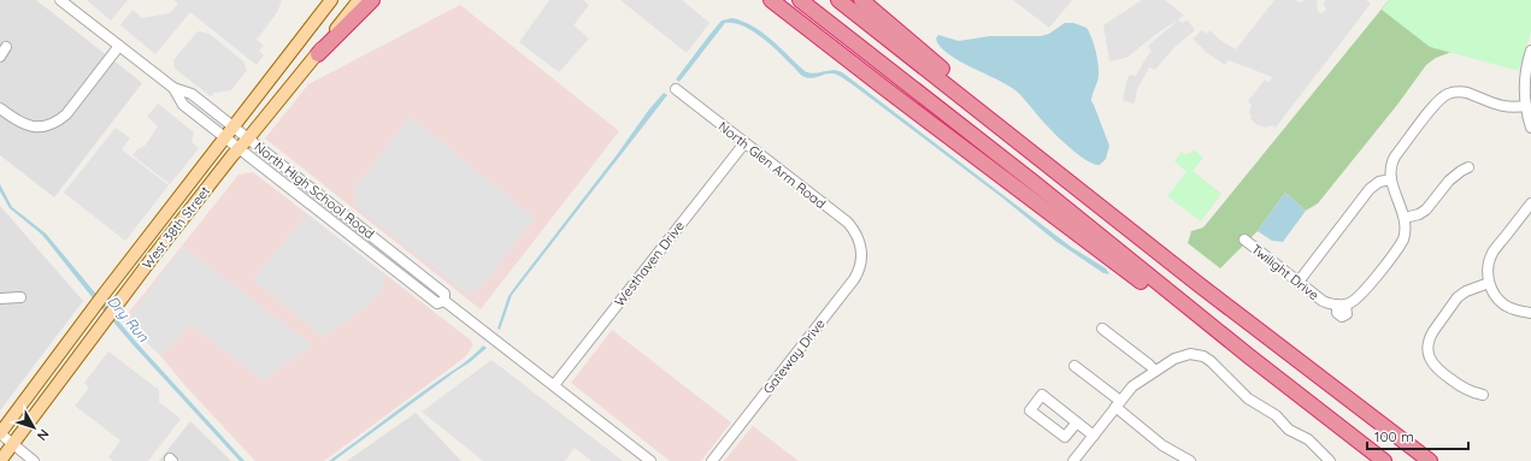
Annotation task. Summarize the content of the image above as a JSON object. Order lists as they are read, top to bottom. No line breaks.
{"streets":{"main road":["West 38th Street"],"street":["North Glen Arm Road","North High School Road","Westhaven Drive","Twilight Drive","Gateway Drive"]},"crossings":[["North Glen Arm Road","Westhaven Drive"],["North Glen Arm Road","Gateway Drive"],["North High School Road","West 38th Street"],["North High School Road","Westhaven Drive"]],"water":["Dry Run"],"scale_bar":"100 m","north":"bottom right"}
